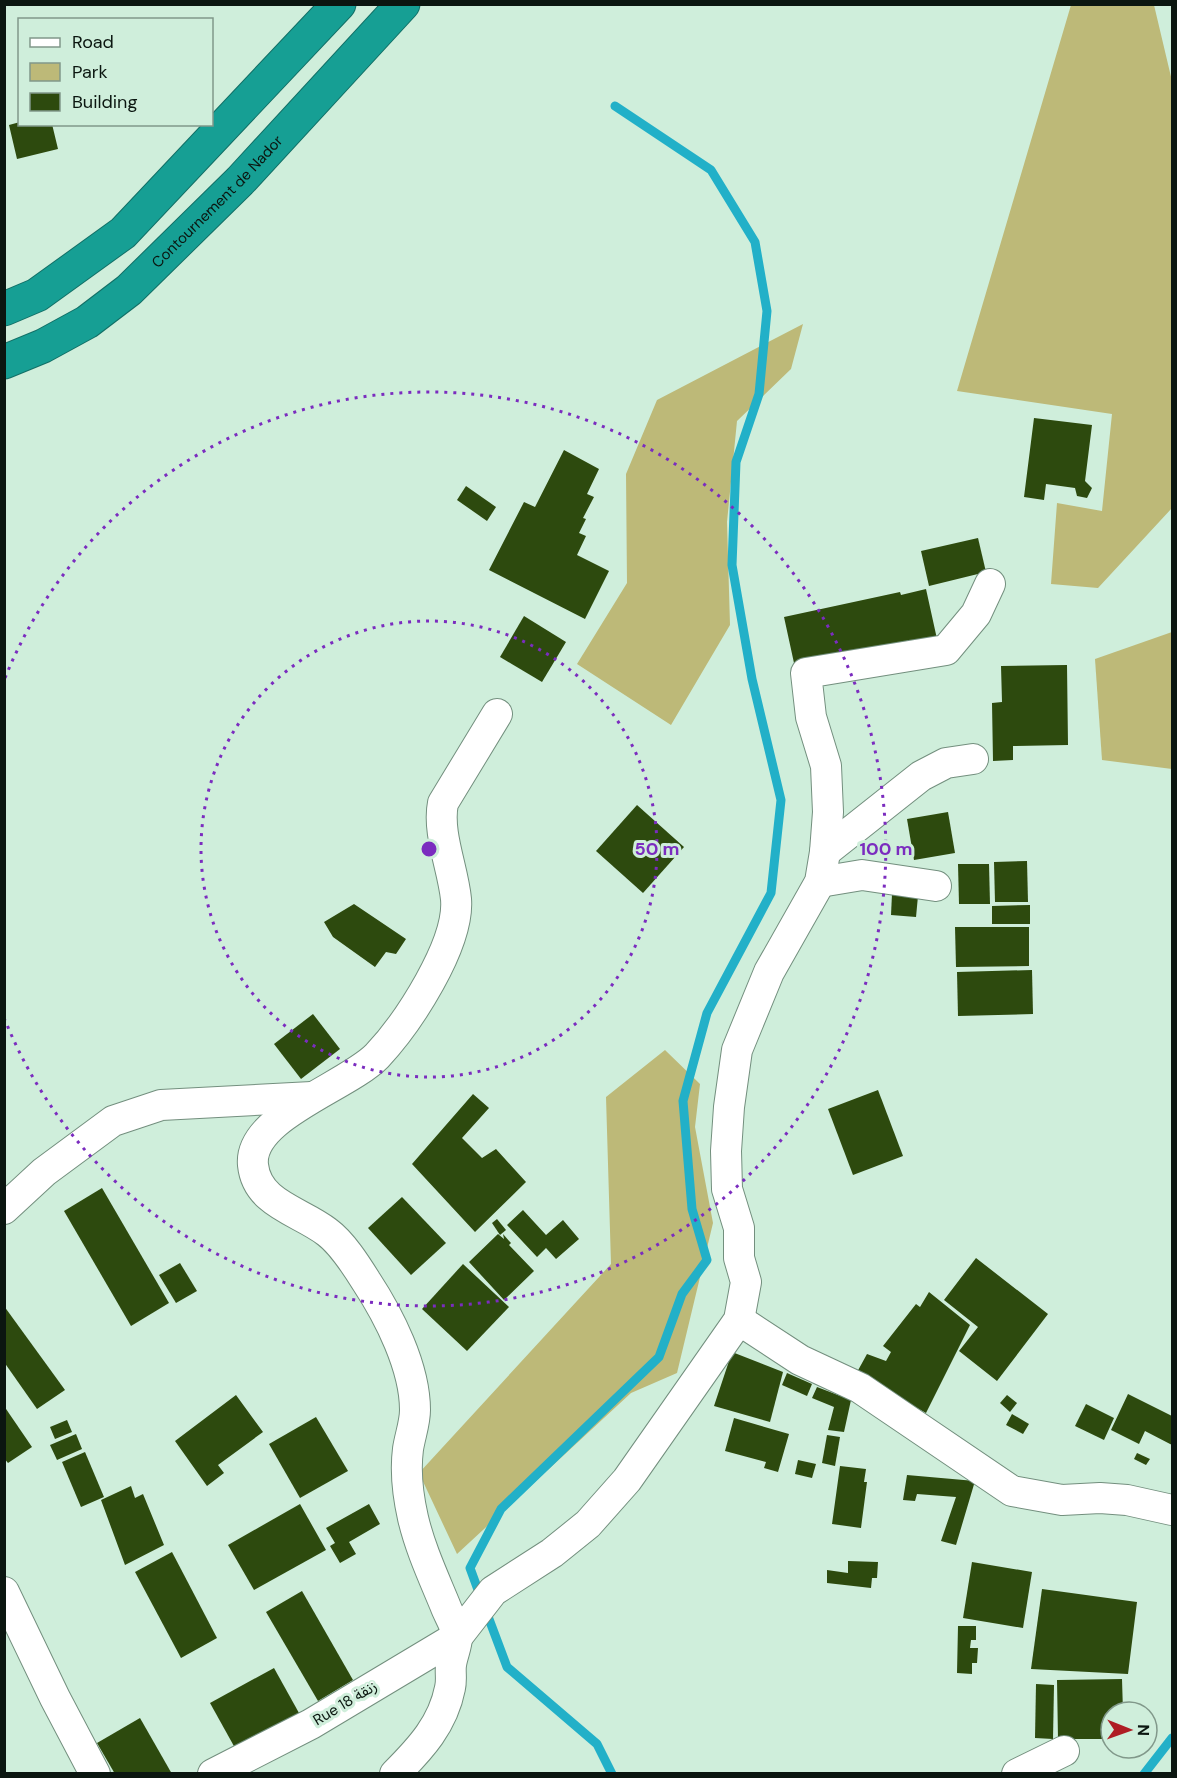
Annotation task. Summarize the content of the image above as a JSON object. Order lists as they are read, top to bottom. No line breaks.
{"streets":{"highway":["Contournement de Nador"],"street":["Rue 18 زنقة"]},"legend":["Road","Park","Building"],"north":"right","rings":["50 m","100 m"]}
